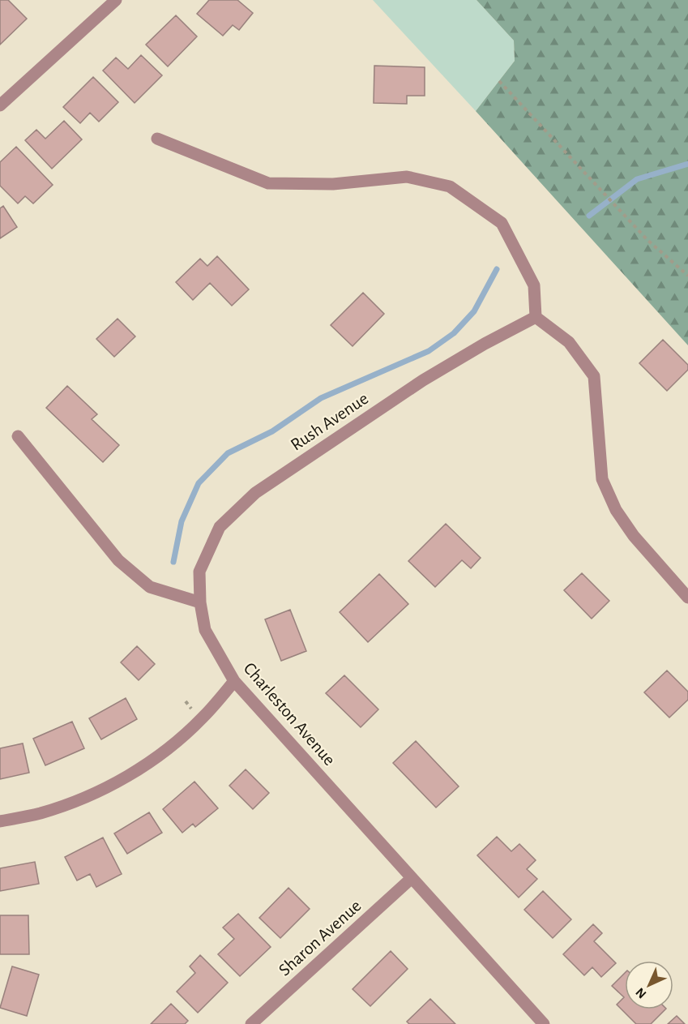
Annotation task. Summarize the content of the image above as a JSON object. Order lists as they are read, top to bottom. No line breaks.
{"streets":{"street":["Rush Avenue","Charleston Avenue","Sharon Avenue"]},"crossings":[["Rush Avenue","Charleston Avenue"],["Charleston Avenue","Sharon Avenue"]],"north":"bottom left"}
